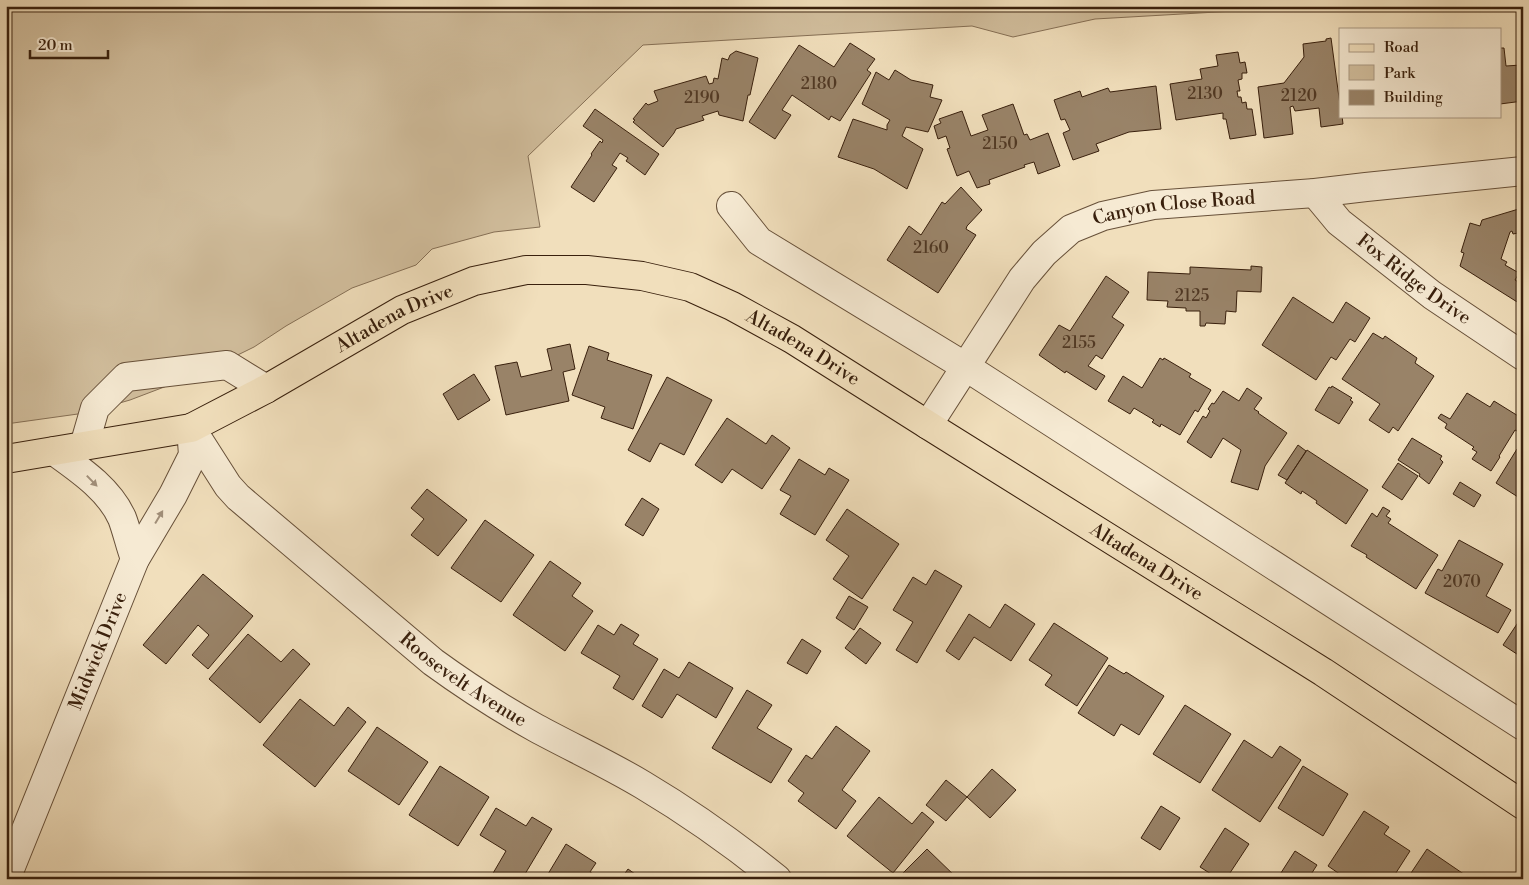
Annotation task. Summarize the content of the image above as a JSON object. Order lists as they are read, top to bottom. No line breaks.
{"streets":{"main road":["Altadena Drive"],"street":["Canyon Close Road","Fox Ridge Drive","Midwick Drive","Roosevelt Avenue"]},"crossings":[["Canyon Close Road","Fox Ridge Drive"],["Canyon Close Road","Altadena Drive"],["Altadena Drive","Midwick Drive"],["Altadena Drive","Roosevelt Avenue"],["Midwick Drive","Roosevelt Avenue"]],"house_numbers":["2180","2130","2120","2190","2150","2160","2125","2155","2070"],"legend":["Road","Park","Building"],"scale_bar":"20 m"}
